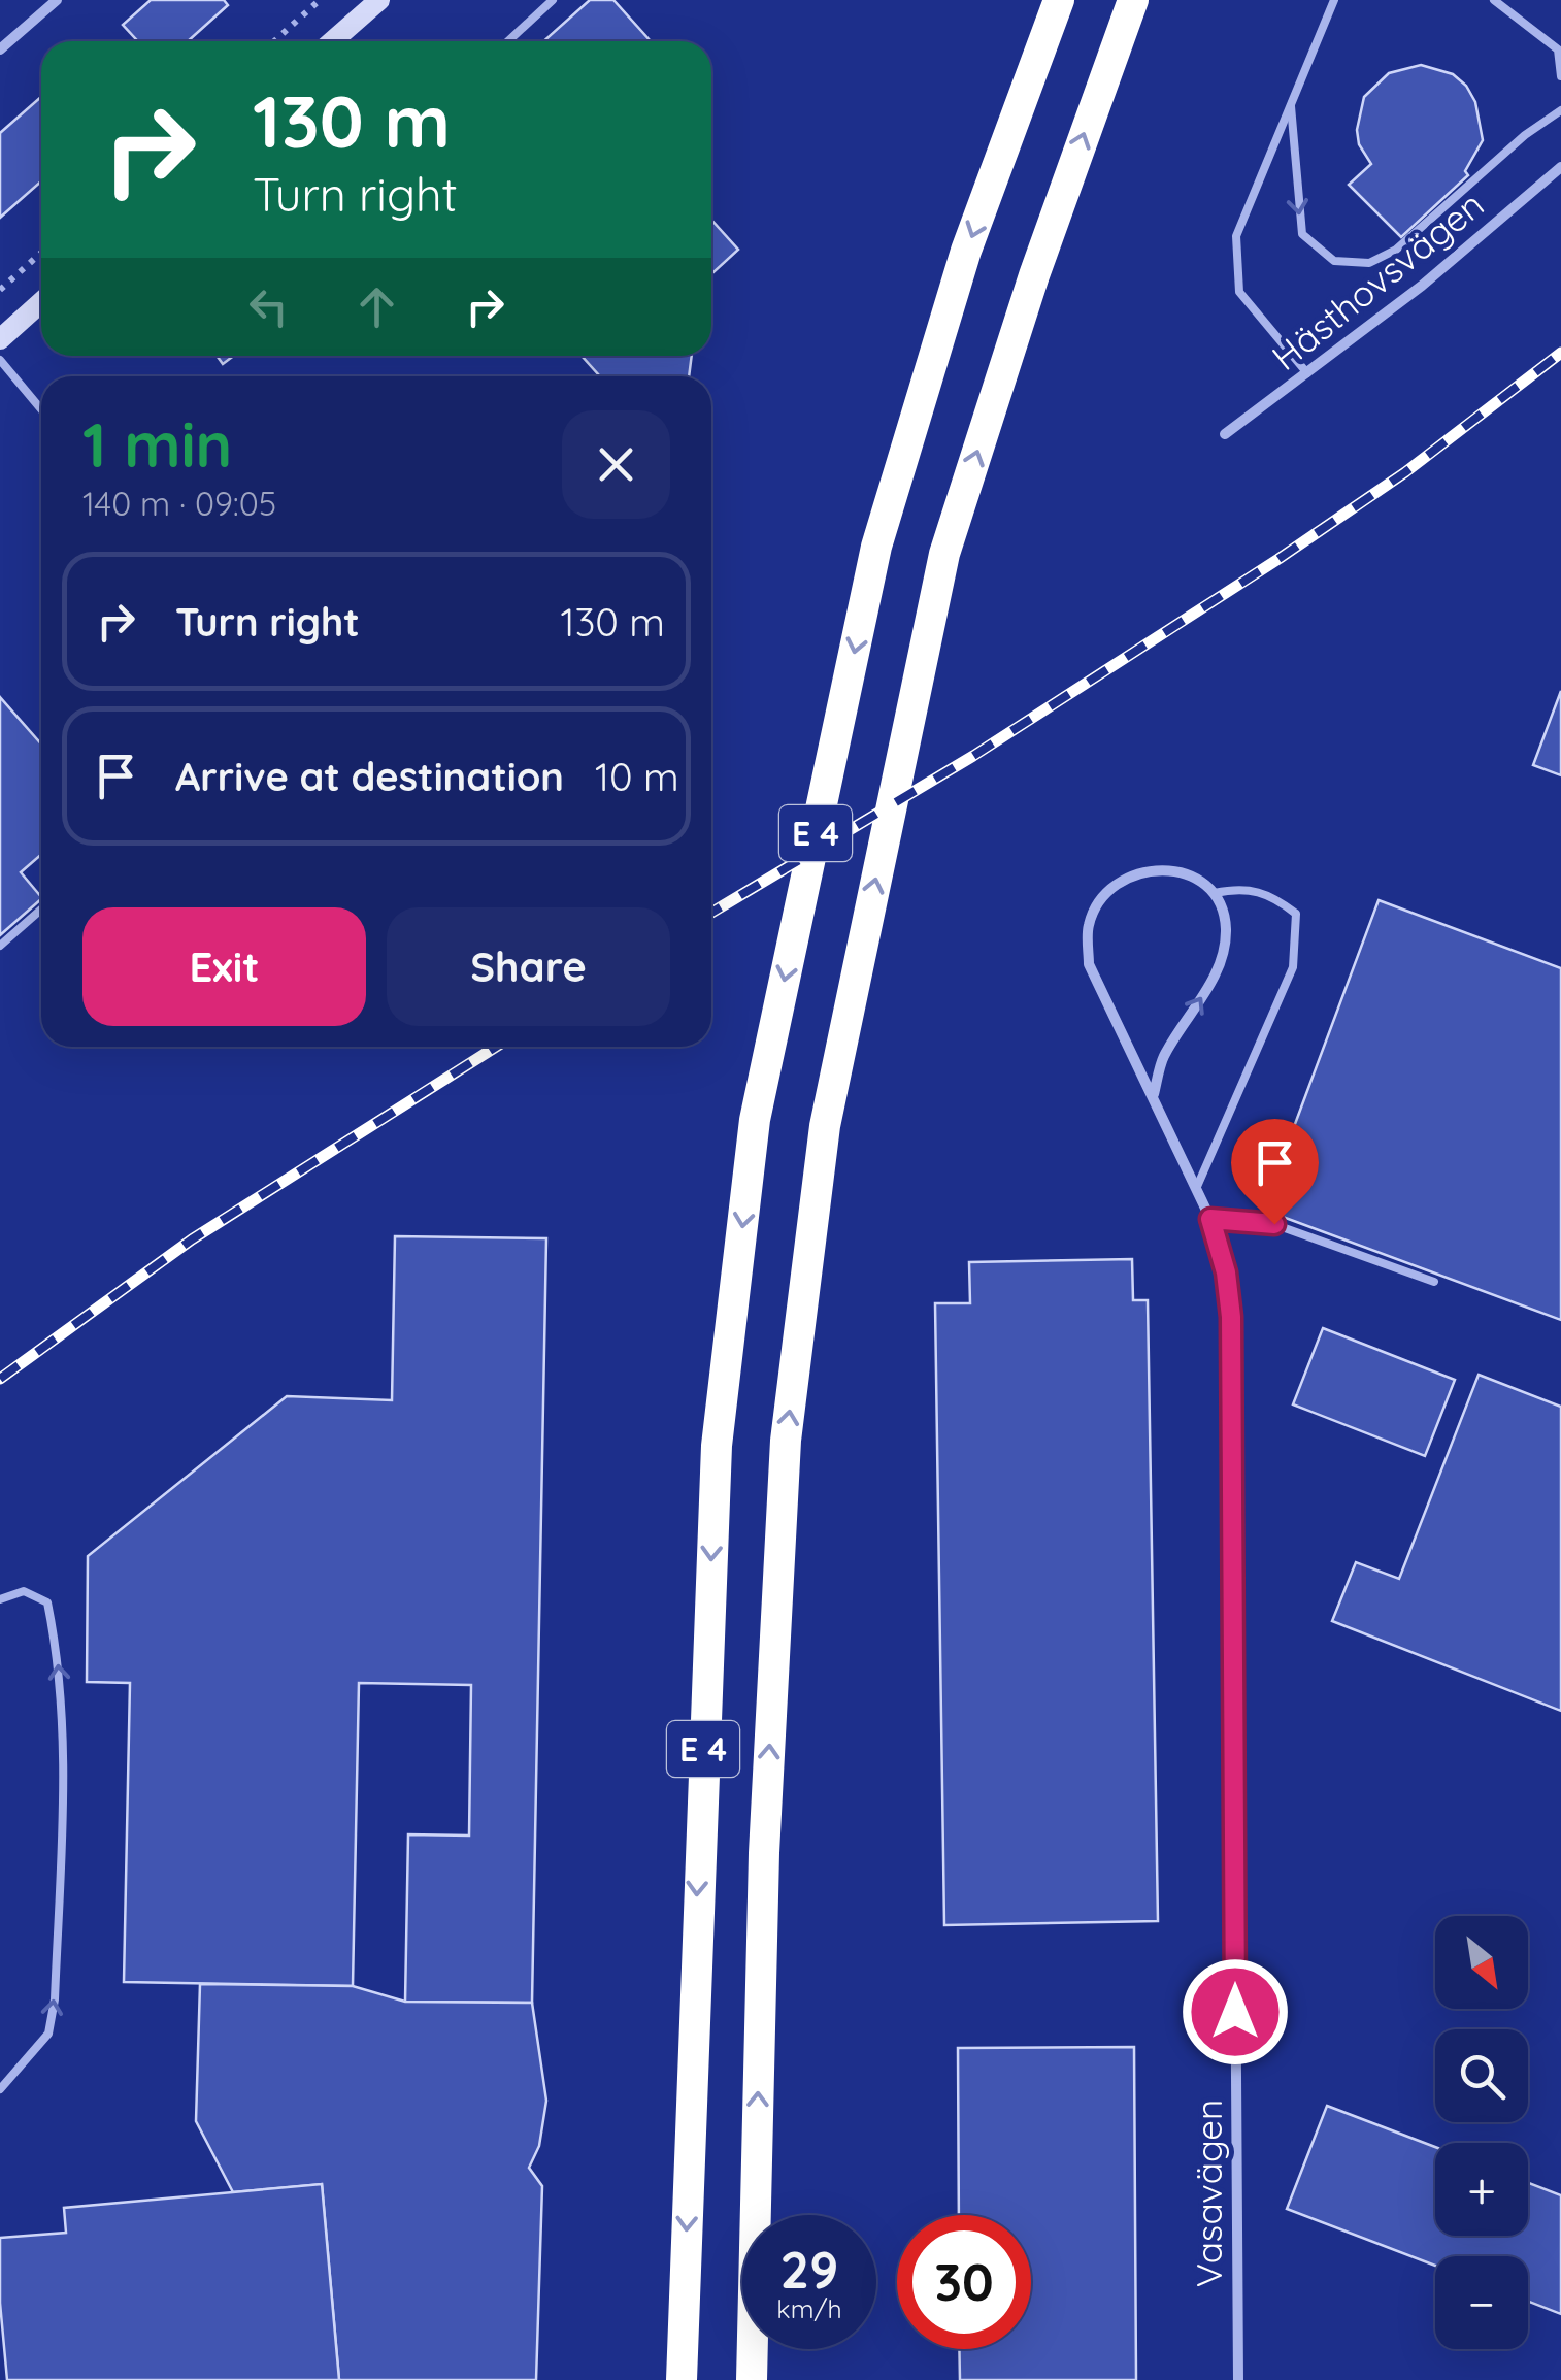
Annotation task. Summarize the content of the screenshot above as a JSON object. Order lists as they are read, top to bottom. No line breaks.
{"streets":{"highway":["E 4"],"street":["Hästhovsvägen","Vasavägen"]},"north":"bottom right","page":{"turn":["130 m","Turn right"],"heading":["1 min","140 m · 09:05"],"list":[{"name":"Turn right","value":"130 m"},{"name":"Arrive at destination","value":"10 m"}],"buttons":["Exit","Share"],"map_buttons":["+","−"],"speed":"29 km/h","limit":"30"}}
